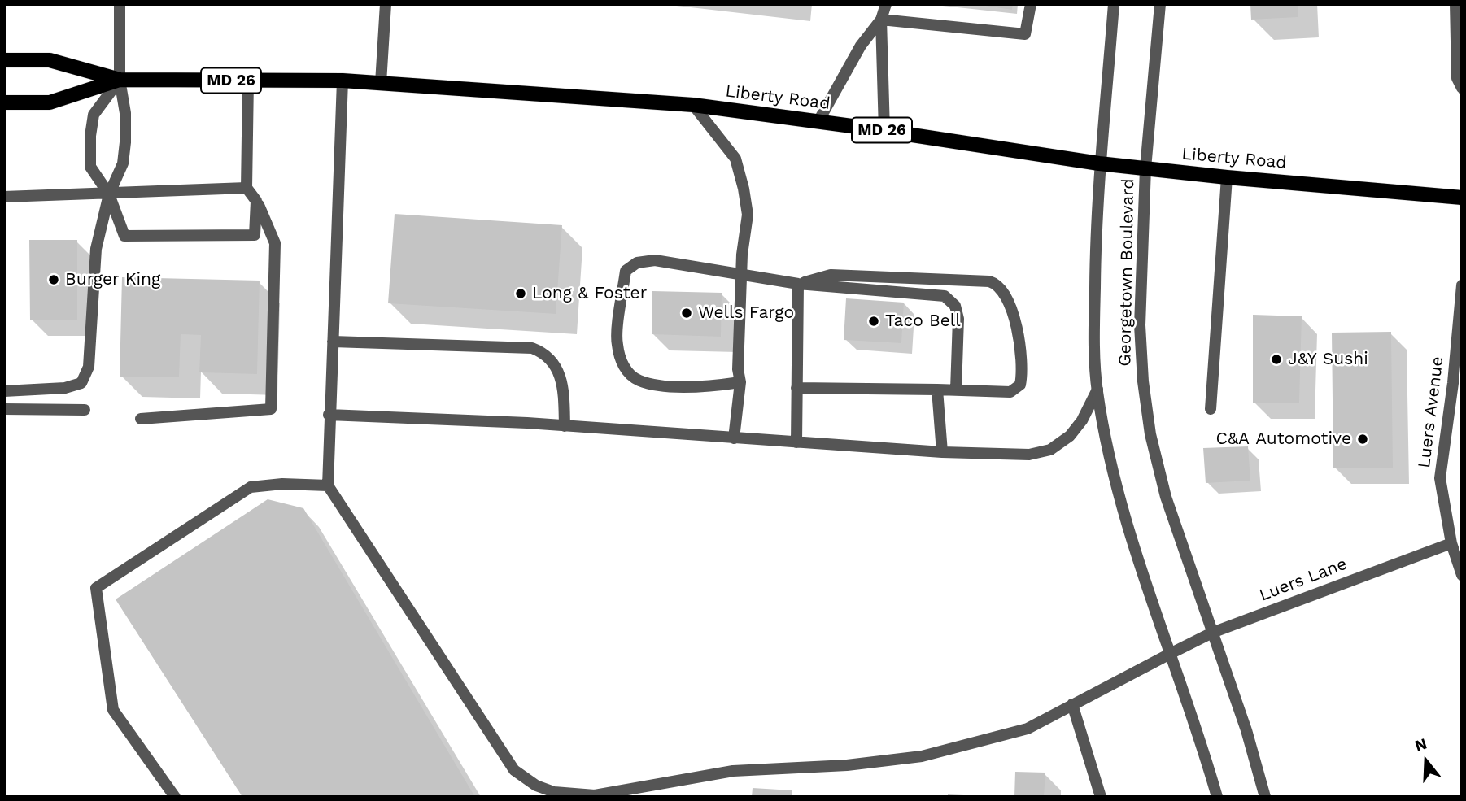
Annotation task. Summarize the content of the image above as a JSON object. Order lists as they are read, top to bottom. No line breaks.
{"streets":{"main road":["MD 26","Liberty Road"],"street":["Georgetown Boulevard","Luers Avenue","Luers Lane"]},"crossings":[["Liberty Road","Georgetown Boulevard"],["Georgetown Boulevard","Luers Lane"],["Luers Avenue","Luers Lane"]],"places":["Burger King","Long & Foster","Wells Fargo","Taco Bell","J&Y Sushi","C&A Automotive"],"north":"top"}
